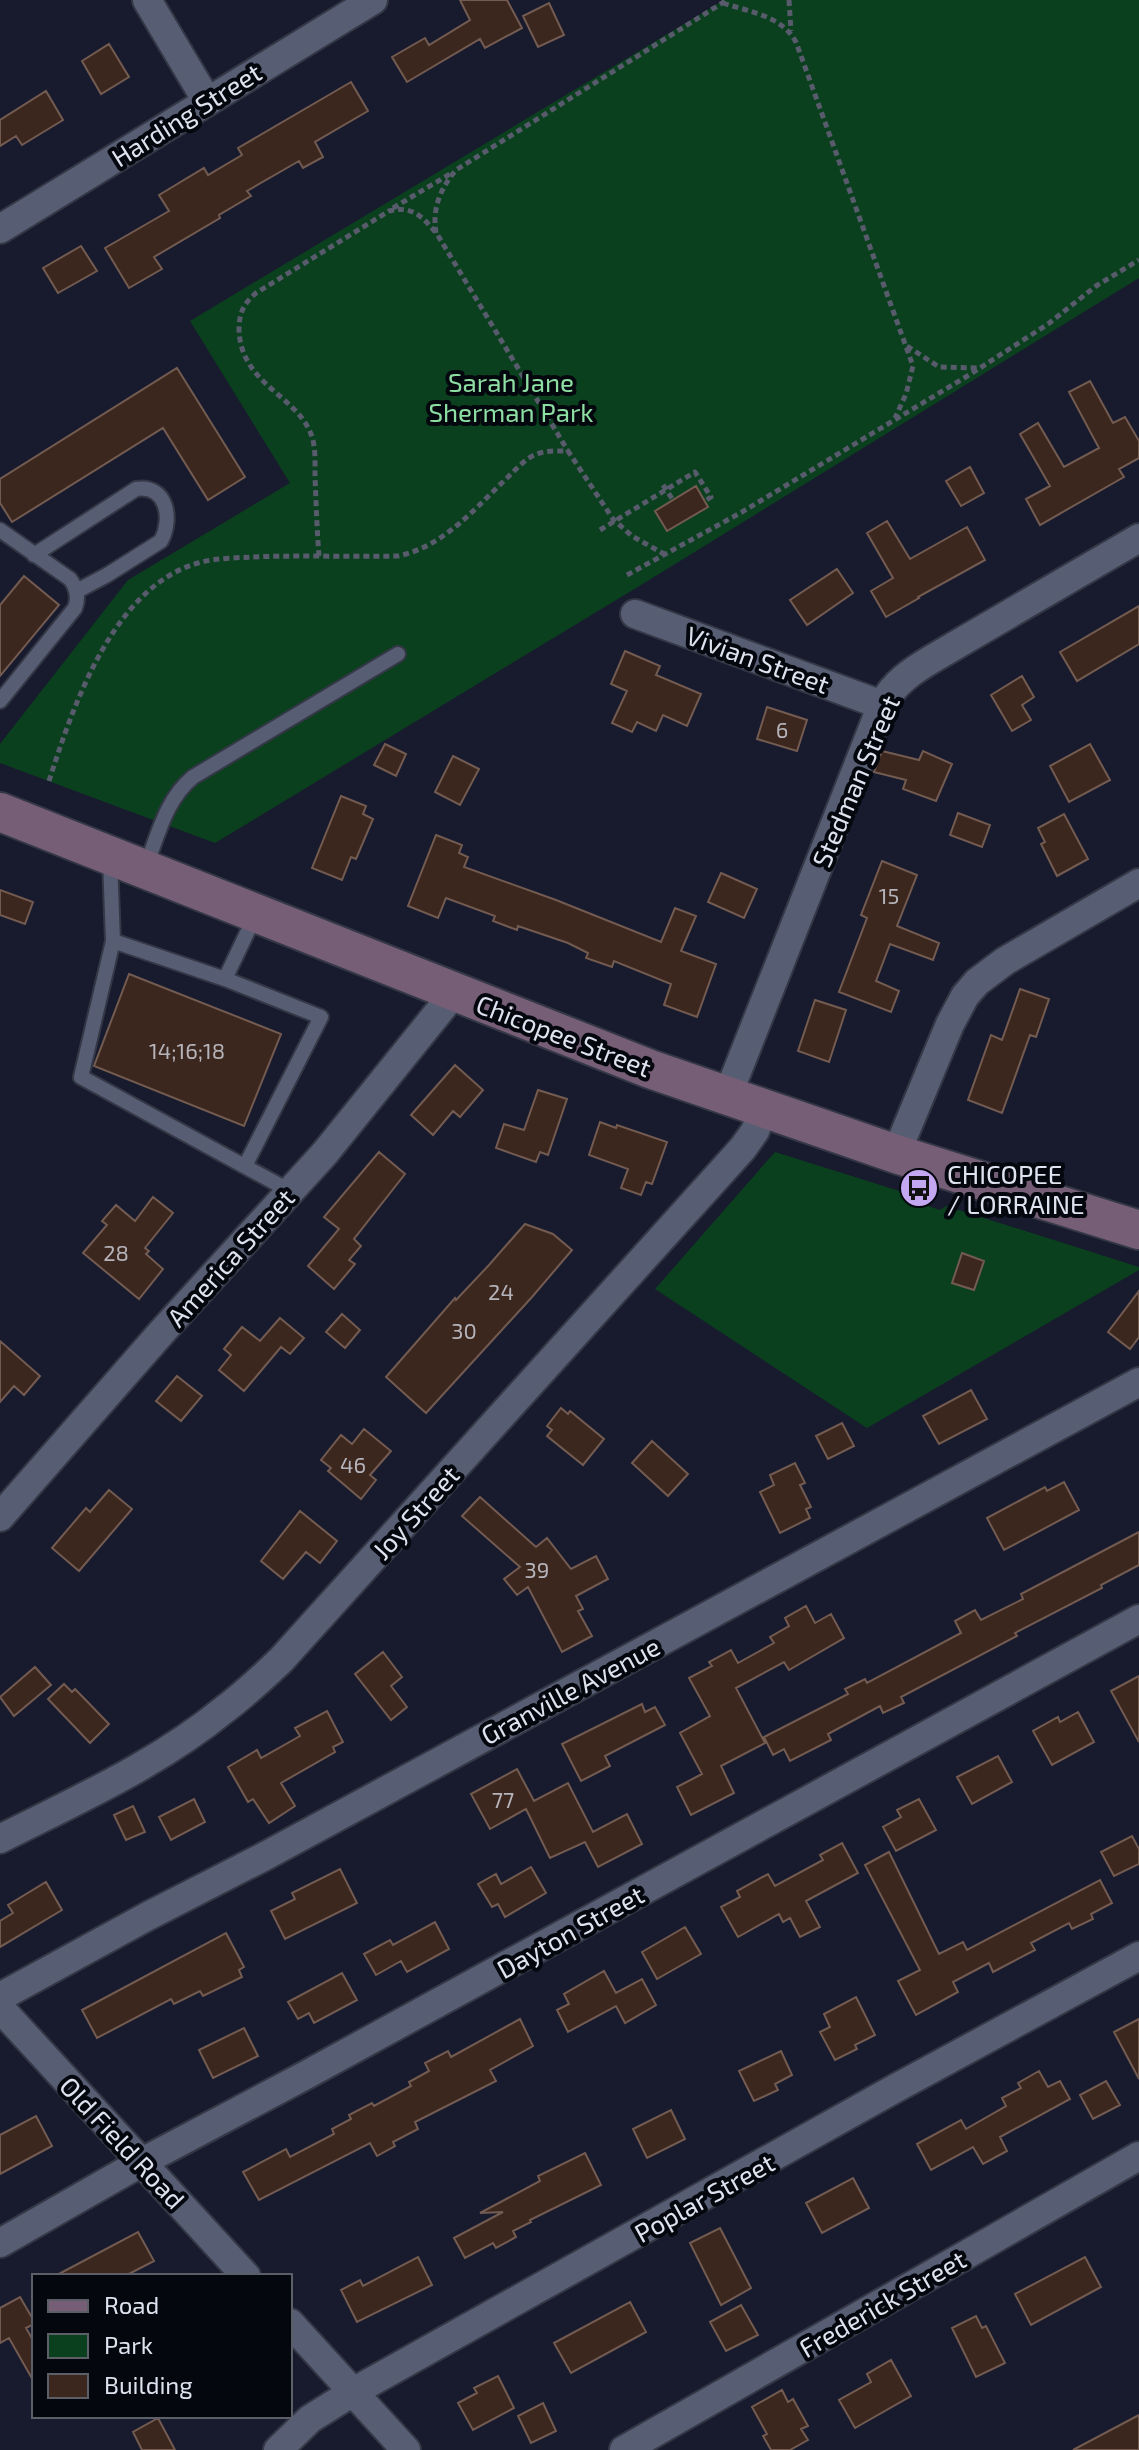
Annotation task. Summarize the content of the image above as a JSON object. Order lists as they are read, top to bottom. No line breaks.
{"streets":{"main road":["Chicopee Street"],"street":["Harding Street","Vivian Street","Stedman Street","America Street","Joy Street","Granville Avenue","Dayton Street","Old Field Road","Poplar Street","Frederick Street"]},"crossings":[["Vivian Street","Stedman Street"],["Stedman Street","Chicopee Street"],["Chicopee Street","America Street"],["Chicopee Street","Joy Street"],["Dayton Street","Old Field Road"]],"parks":["Sarah Jane Sherman Park"],"places":{"bus stop":["CHICOPEE / LORRAINE"]},"house_numbers":["6","15","14;16;18","28","24","30","46","39","77"],"legend":["Road","Park","Building"]}
